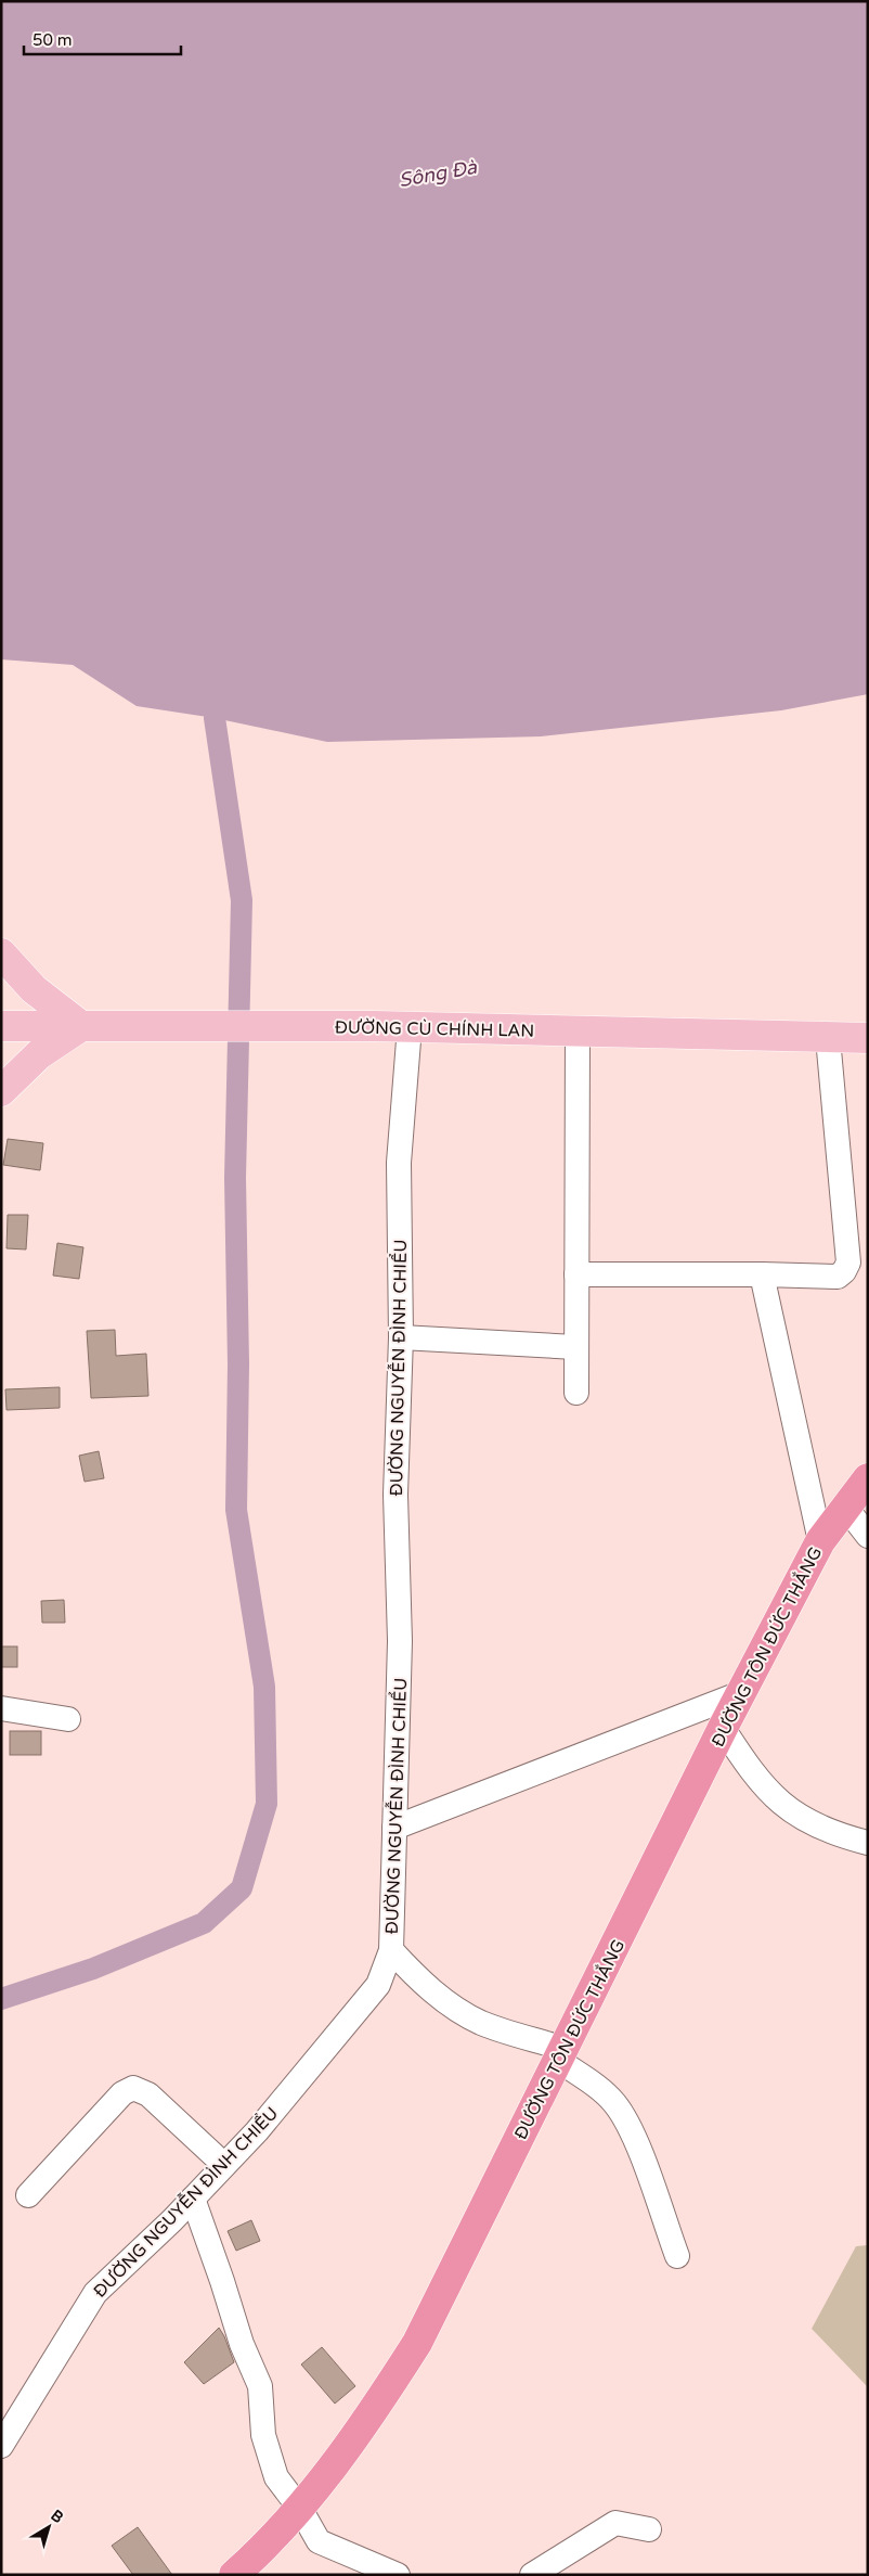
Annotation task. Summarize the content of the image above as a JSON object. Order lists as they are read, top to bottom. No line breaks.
{"streets":{"highway":["ĐƯỜNG TÔN ĐỨC THẮNG"],"main road":["ĐƯỜNG CÙ CHÍNH LAN"],"street":["ĐƯỜNG NGUYỄN ĐÌNH CHIỂU"]},"crossings":[["ĐƯỜNG CÙ CHÍNH LAN","ĐƯỜNG NGUYỄN ĐÌNH CHIỂU"]],"water":["Sông Đà"],"scale_bar":"50 m","north":"top right"}
